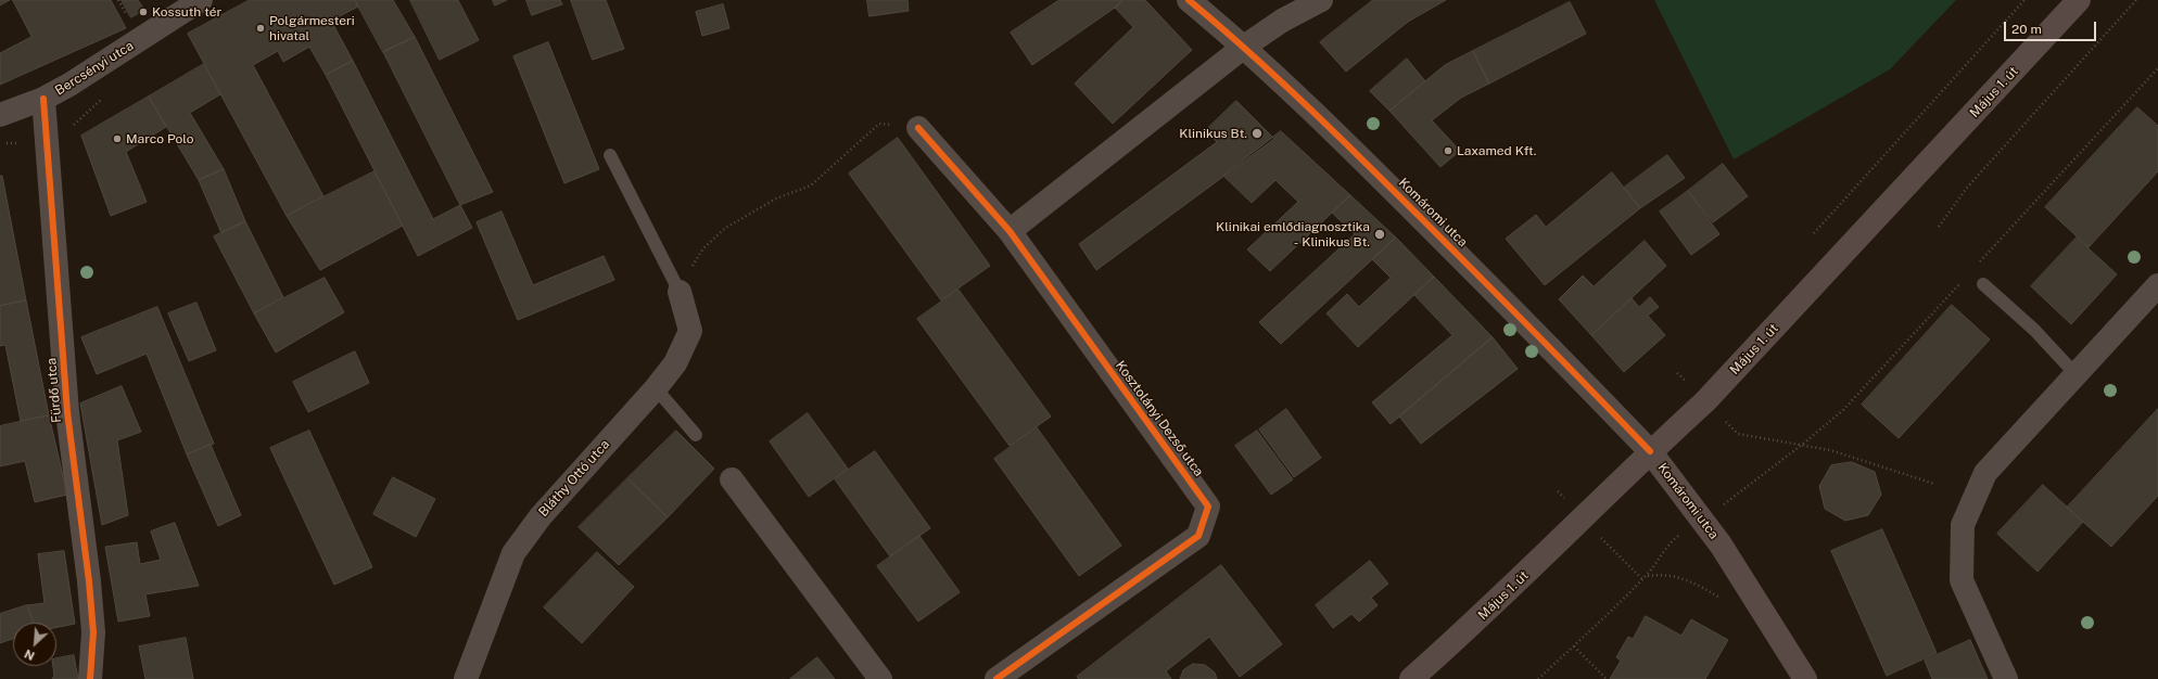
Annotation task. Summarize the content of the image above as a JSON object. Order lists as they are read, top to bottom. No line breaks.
{"streets":{"main road":["Május 1. út","Komáromi utca"],"street":["Bercsényi utca","Fürdő utca","Kosztolányi Dezső utca","Bláthy Ottó utca"]},"crossings":[["Bercsényi utca","Fürdő utca"],["Május 1. út","Komáromi utca"]],"places":["Kossuth tér","Polgármesteri hivatal","Klinikus Bt.","Marco Polo","Laxamed Kft.","Klinikai emlődiagnosztika - Klinikus Bt."],"scale_bar":"20 m","north":"bottom left"}
